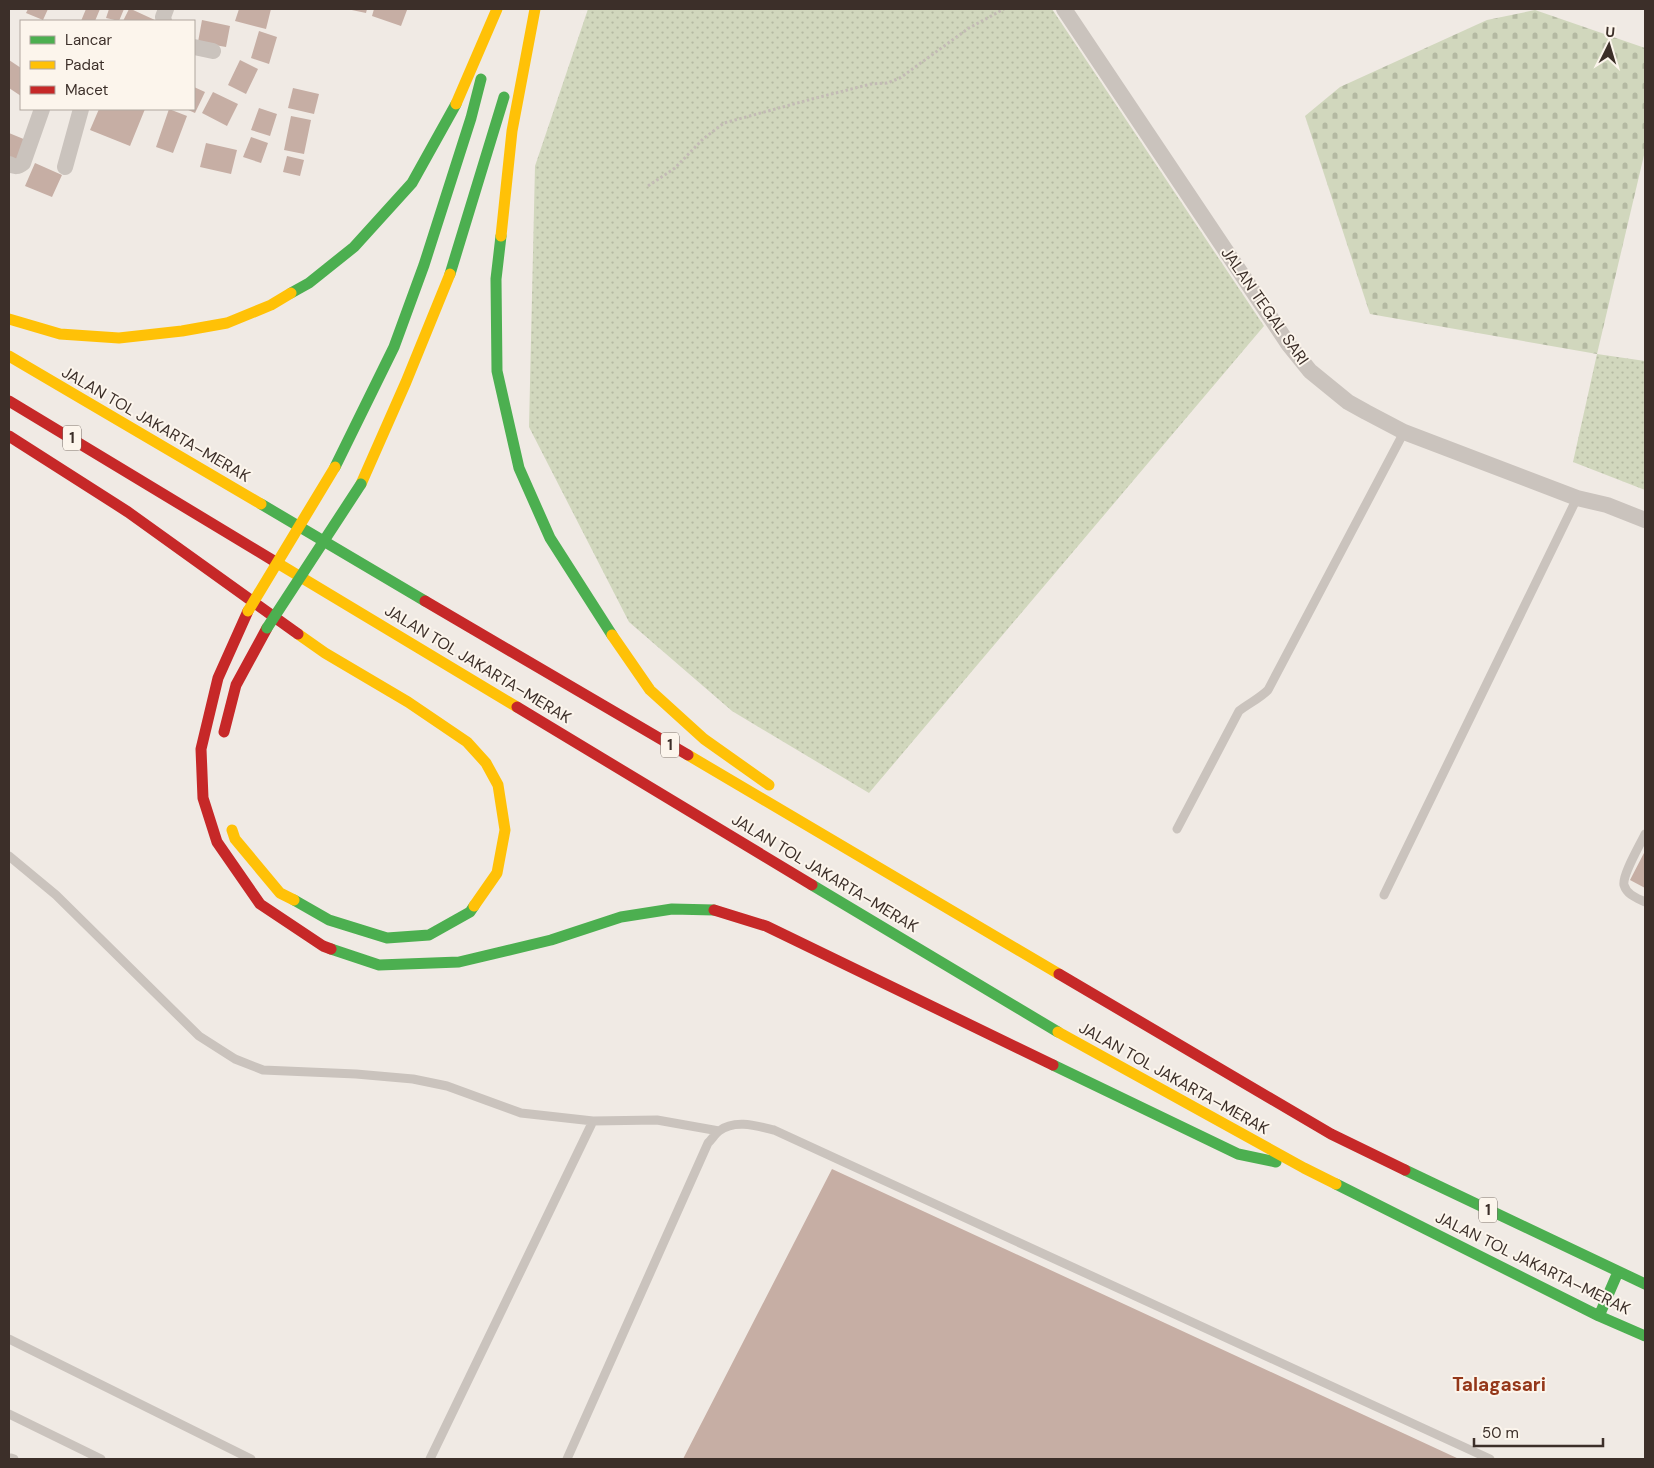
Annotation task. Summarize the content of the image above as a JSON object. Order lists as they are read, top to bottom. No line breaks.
{"streets":{"highway":["JALAN TOL JAKARTA–MERAK","1"],"street":["JALAN TEGAL SARI"]},"districts":["Talagasari"],"legend":["Lancar","Padat","Macet"],"scale_bar":"50 m","north":"top"}
